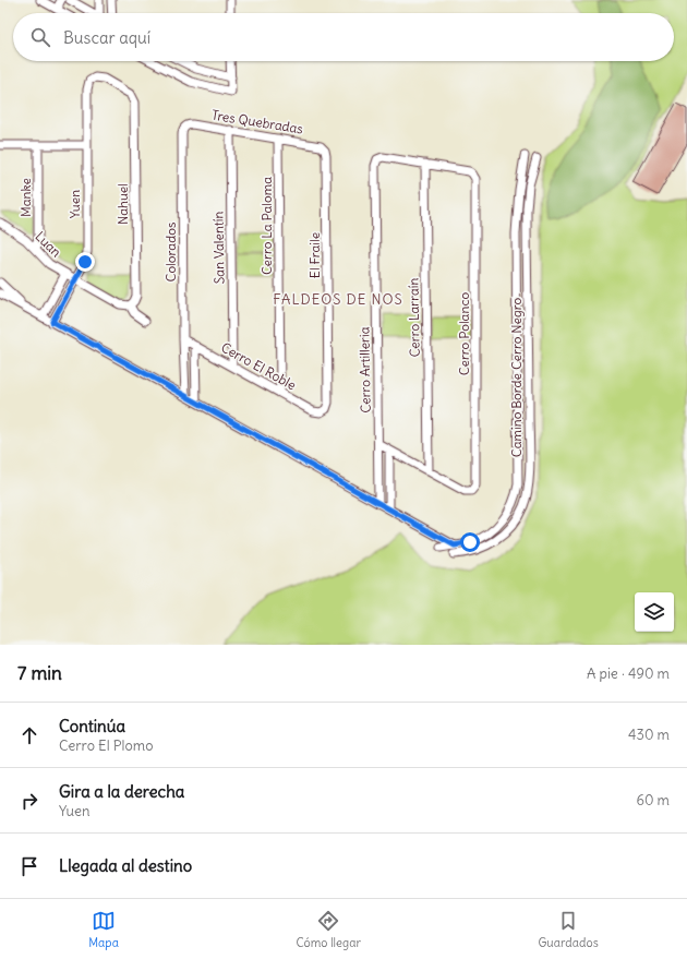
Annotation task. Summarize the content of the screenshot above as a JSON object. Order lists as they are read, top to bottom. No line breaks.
{"streets":{"street":["Tres Quebradas","Manke","Yuen","Nahuel","Cerro La Paloma","Luan","San Valentín","Colorados","El Fraile","Cerro Larraín","Cerro Polanco","Cerro El Roble","Cerro Artilleria","Camino Borde Cerro Negro"]},"crossings":[["Tres Quebradas","Cerro La Paloma"],["Tres Quebradas","San Valentín"],["Tres Quebradas","Colorados"],["Tres Quebradas","El Fraile"],["Manke","Luan"],["Yuen","Nahuel"],["Yuen","Luan"],["Nahuel","Luan"],["Cerro La Paloma","Cerro El Roble"],["San Valentín","Cerro El Roble"],["Colorados","Cerro El Roble"],["El Fraile","Cerro El Roble"],["Cerro Larraín","Cerro Polanco"],["Cerro Larraín","Cerro Artilleria"],["Cerro Polanco","Cerro Artilleria"]],"districts":["FALDEOS DE NOS"],"page":{"search":"Buscar aquí","heading":["7 min","A pie · 490 m"],"list":[["Continúa","Cerro El Plomo","430 m"],["Gira a la derecha","Yuen","60 m"],"Llegada al destino"],"nav":["Mapa","Cómo llegar","Guardados"]}}
